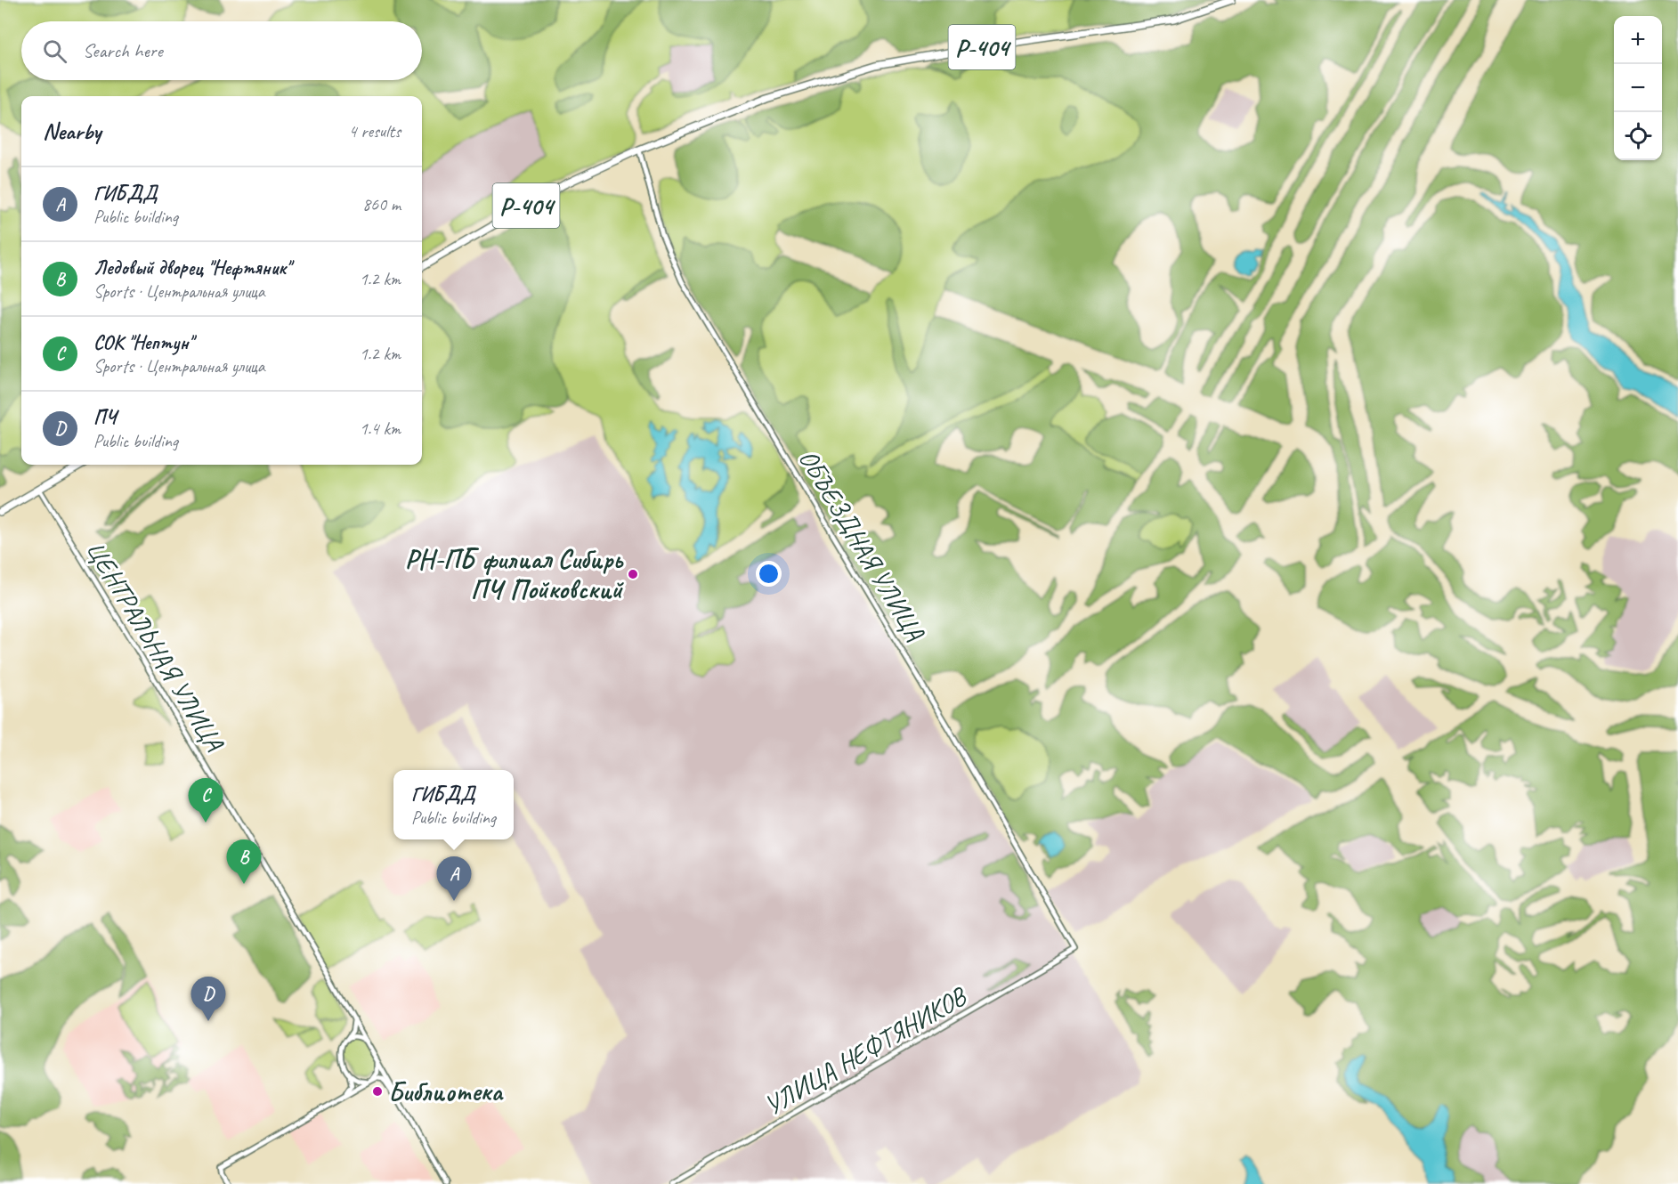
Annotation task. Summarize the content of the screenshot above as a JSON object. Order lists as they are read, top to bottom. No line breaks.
{"streets":{"highway":["Р-404"],"street":["ОБЪЕЗДНАЯ УЛИЦА","ЦЕНТРАЛЬНАЯ УЛИЦА","УЛИЦА НЕФТЯНИКОВ"]},"crossings":[["Р-404","ОБЪЕЗДНАЯ УЛИЦА"],["ОБЪЕЗДНАЯ УЛИЦА","УЛИЦА НЕФТЯНИКОВ"]],"places":["РН-ПБ филиал Сибирь ПЧ Пойковский","Библиотека"],"page":{"map_buttons":["+","−"],"search":"Search here","heading":["Nearby","4 results"],"list":[{"mark":"A","name":"ГИБДД","note":"Public building","value":"860 m"},{"mark":"B","name":"Ледовый дворец \"Нефтяник\"","note":"Sports · Центральная улица","value":"1.2 km"},{"mark":"C","name":"СОК \"Нептун\"","note":"Sports · Центральная улица","value":"1.2 km"},{"mark":"D","name":"ПЧ","note":"Public building","value":"1.4 km"}],"popup":["ГИБДД","Public building"],"pins":["C","B","A","D"]}}
